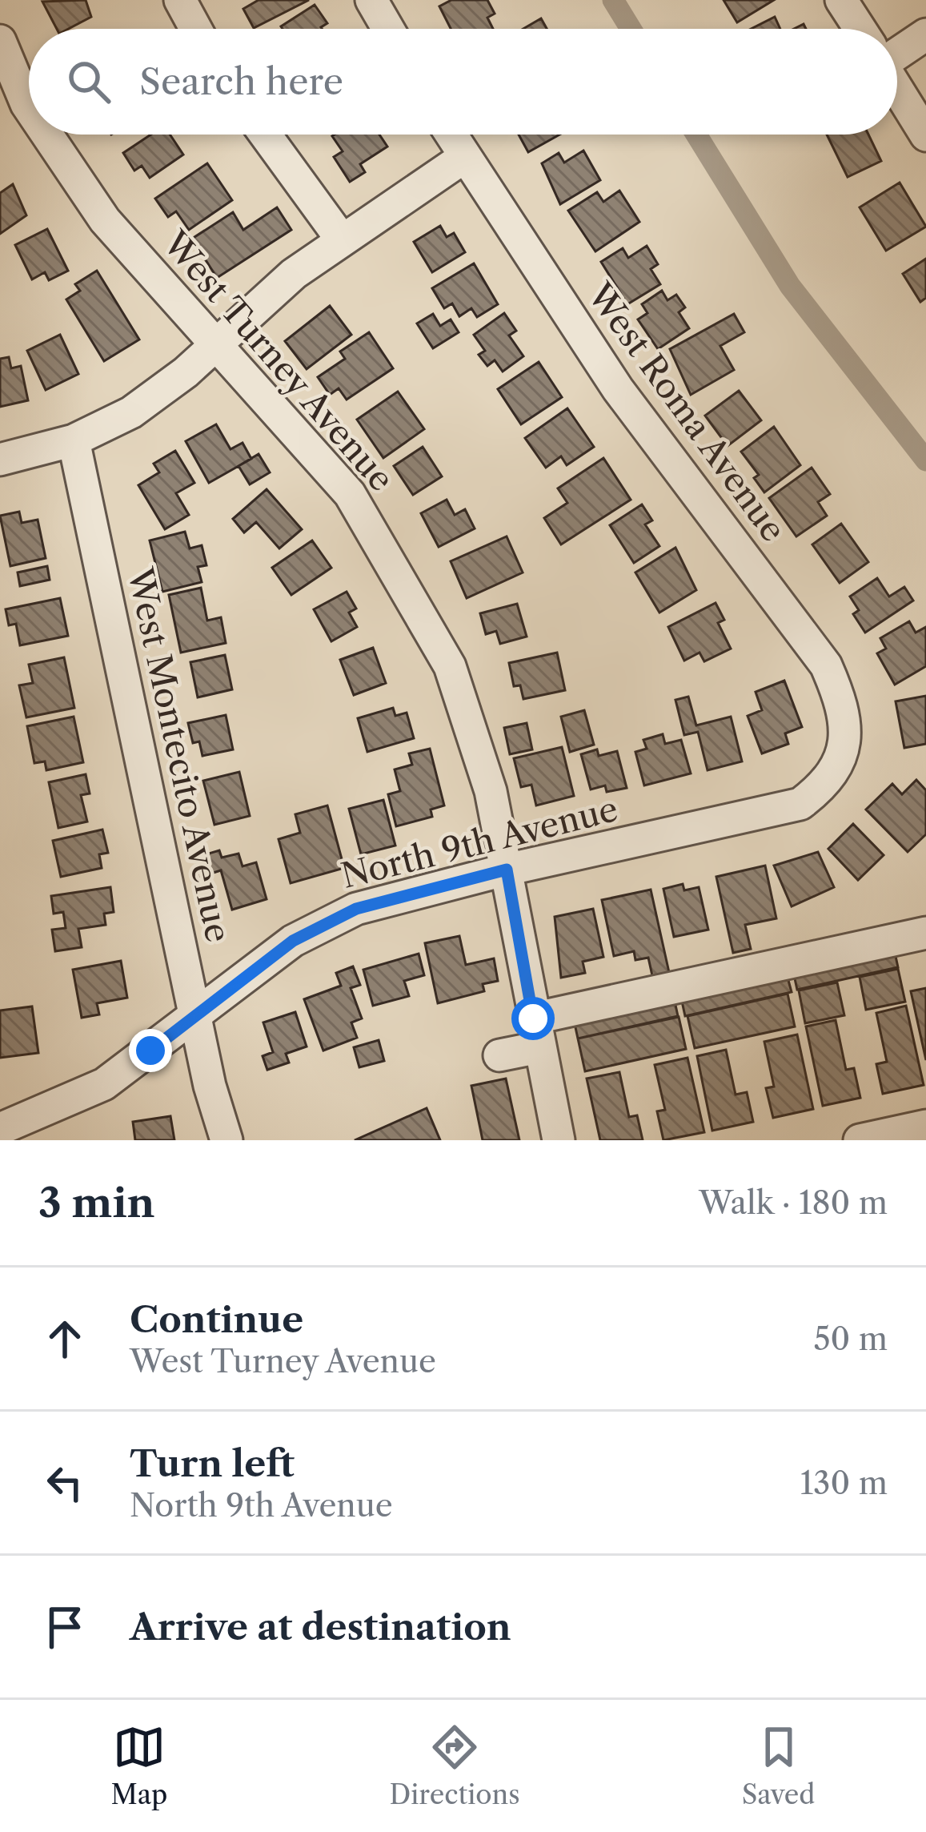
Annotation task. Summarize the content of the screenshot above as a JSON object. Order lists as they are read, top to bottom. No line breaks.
{"streets":{"street":["West Turney Avenue","West Roma Avenue","West Montecito Avenue","North 9th Avenue"]},"crossings":[["West Turney Avenue","North 9th Avenue"],["West Roma Avenue","North 9th Avenue"],["West Montecito Avenue","North 9th Avenue"]],"page":{"search":"Search here","heading":["3 min","Walk · 180 m"],"list":[["Continue","West Turney Avenue","50 m"],["Turn left","North 9th Avenue","130 m"],"Arrive at destination"],"nav":["Map","Directions","Saved"]}}
